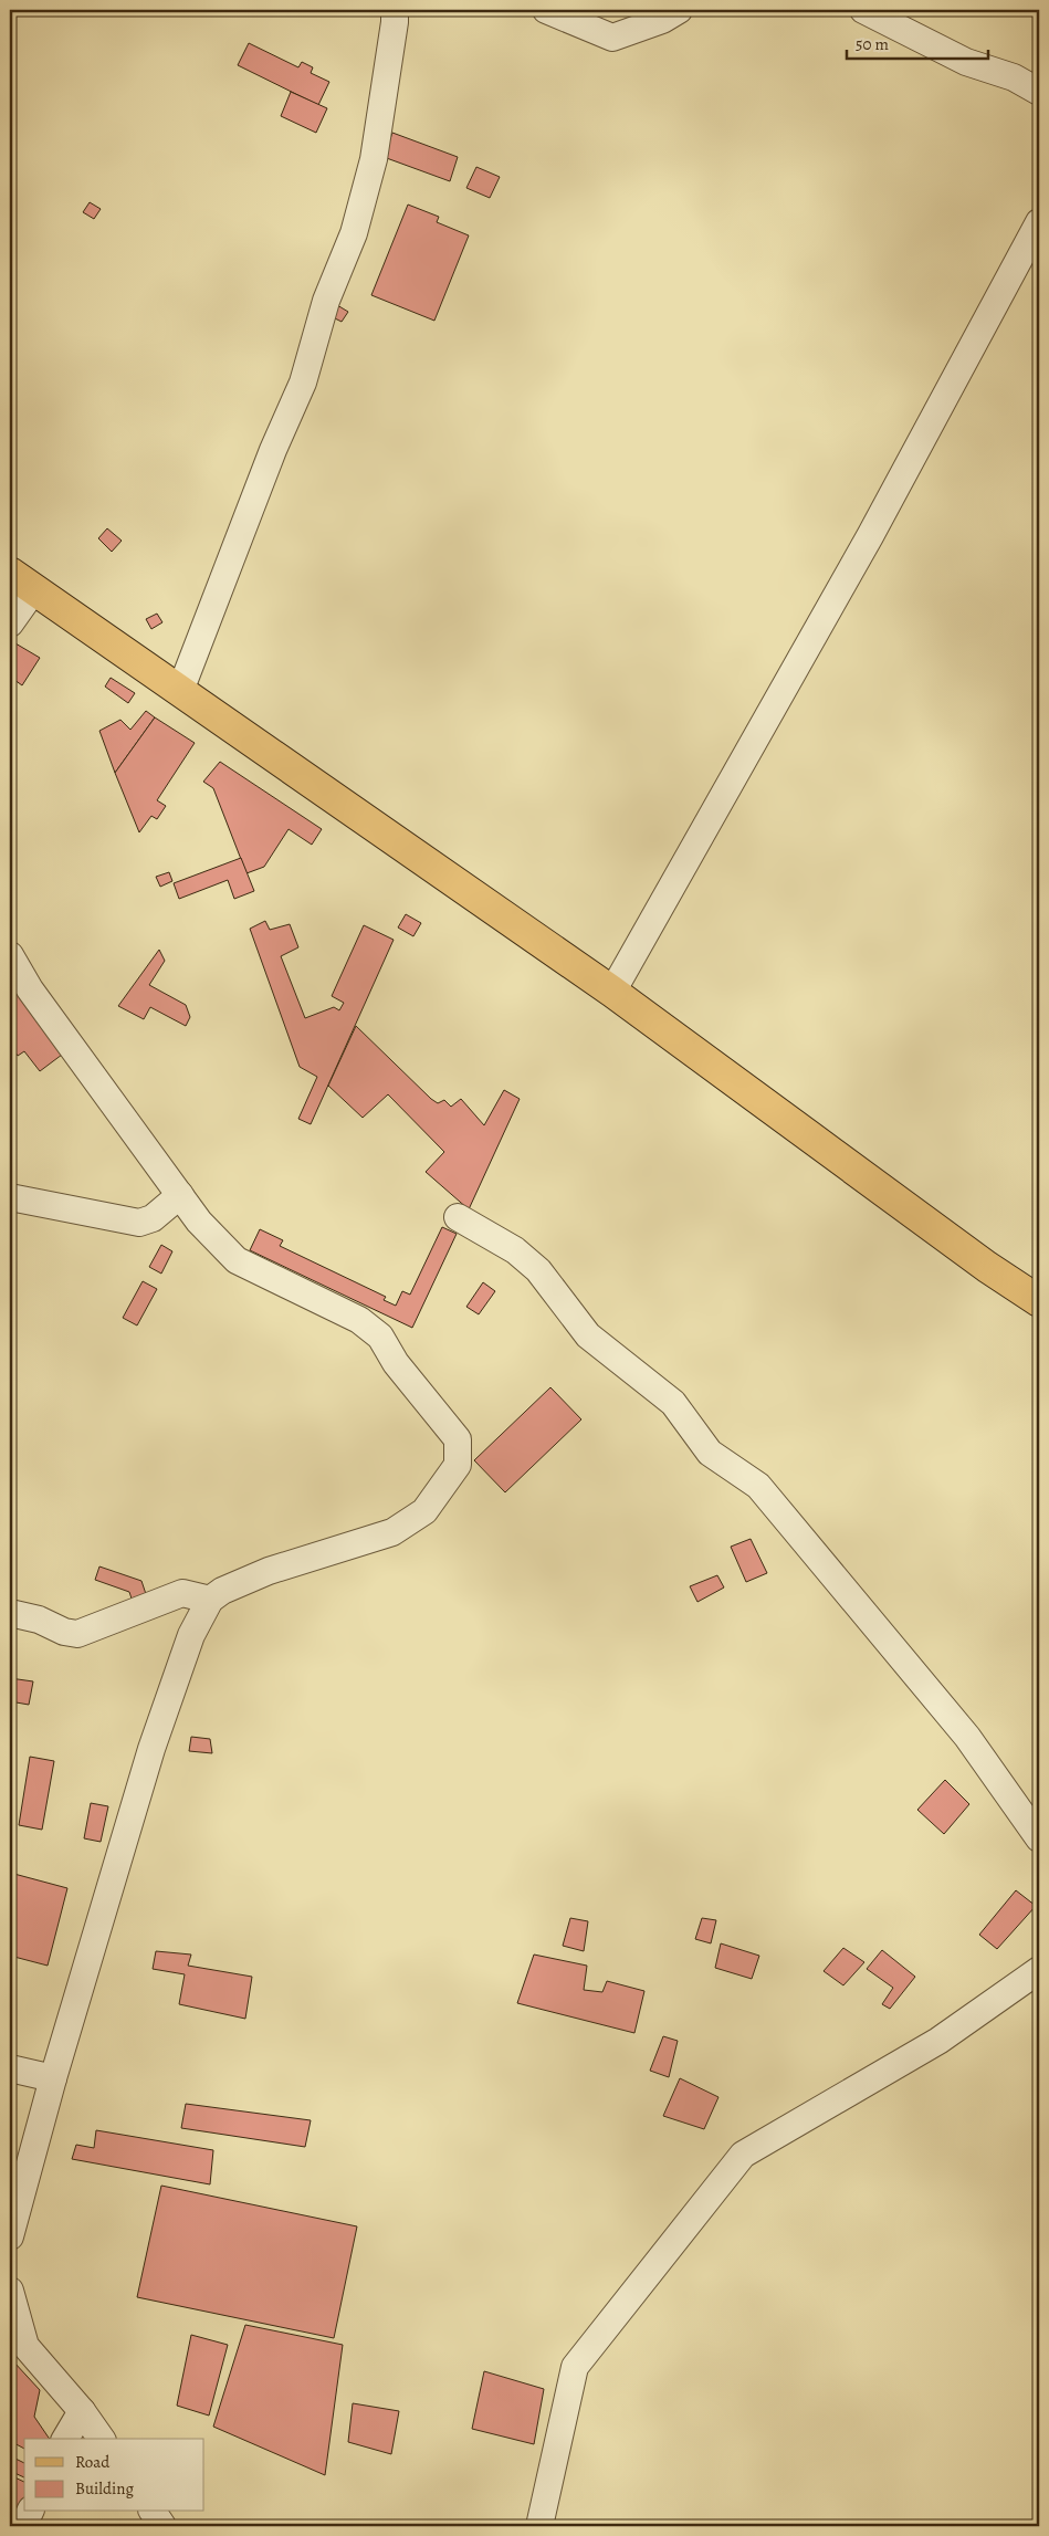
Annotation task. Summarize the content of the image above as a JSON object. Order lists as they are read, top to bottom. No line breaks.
{"legend":["Road","Building"],"scale_bar":"50 m"}
